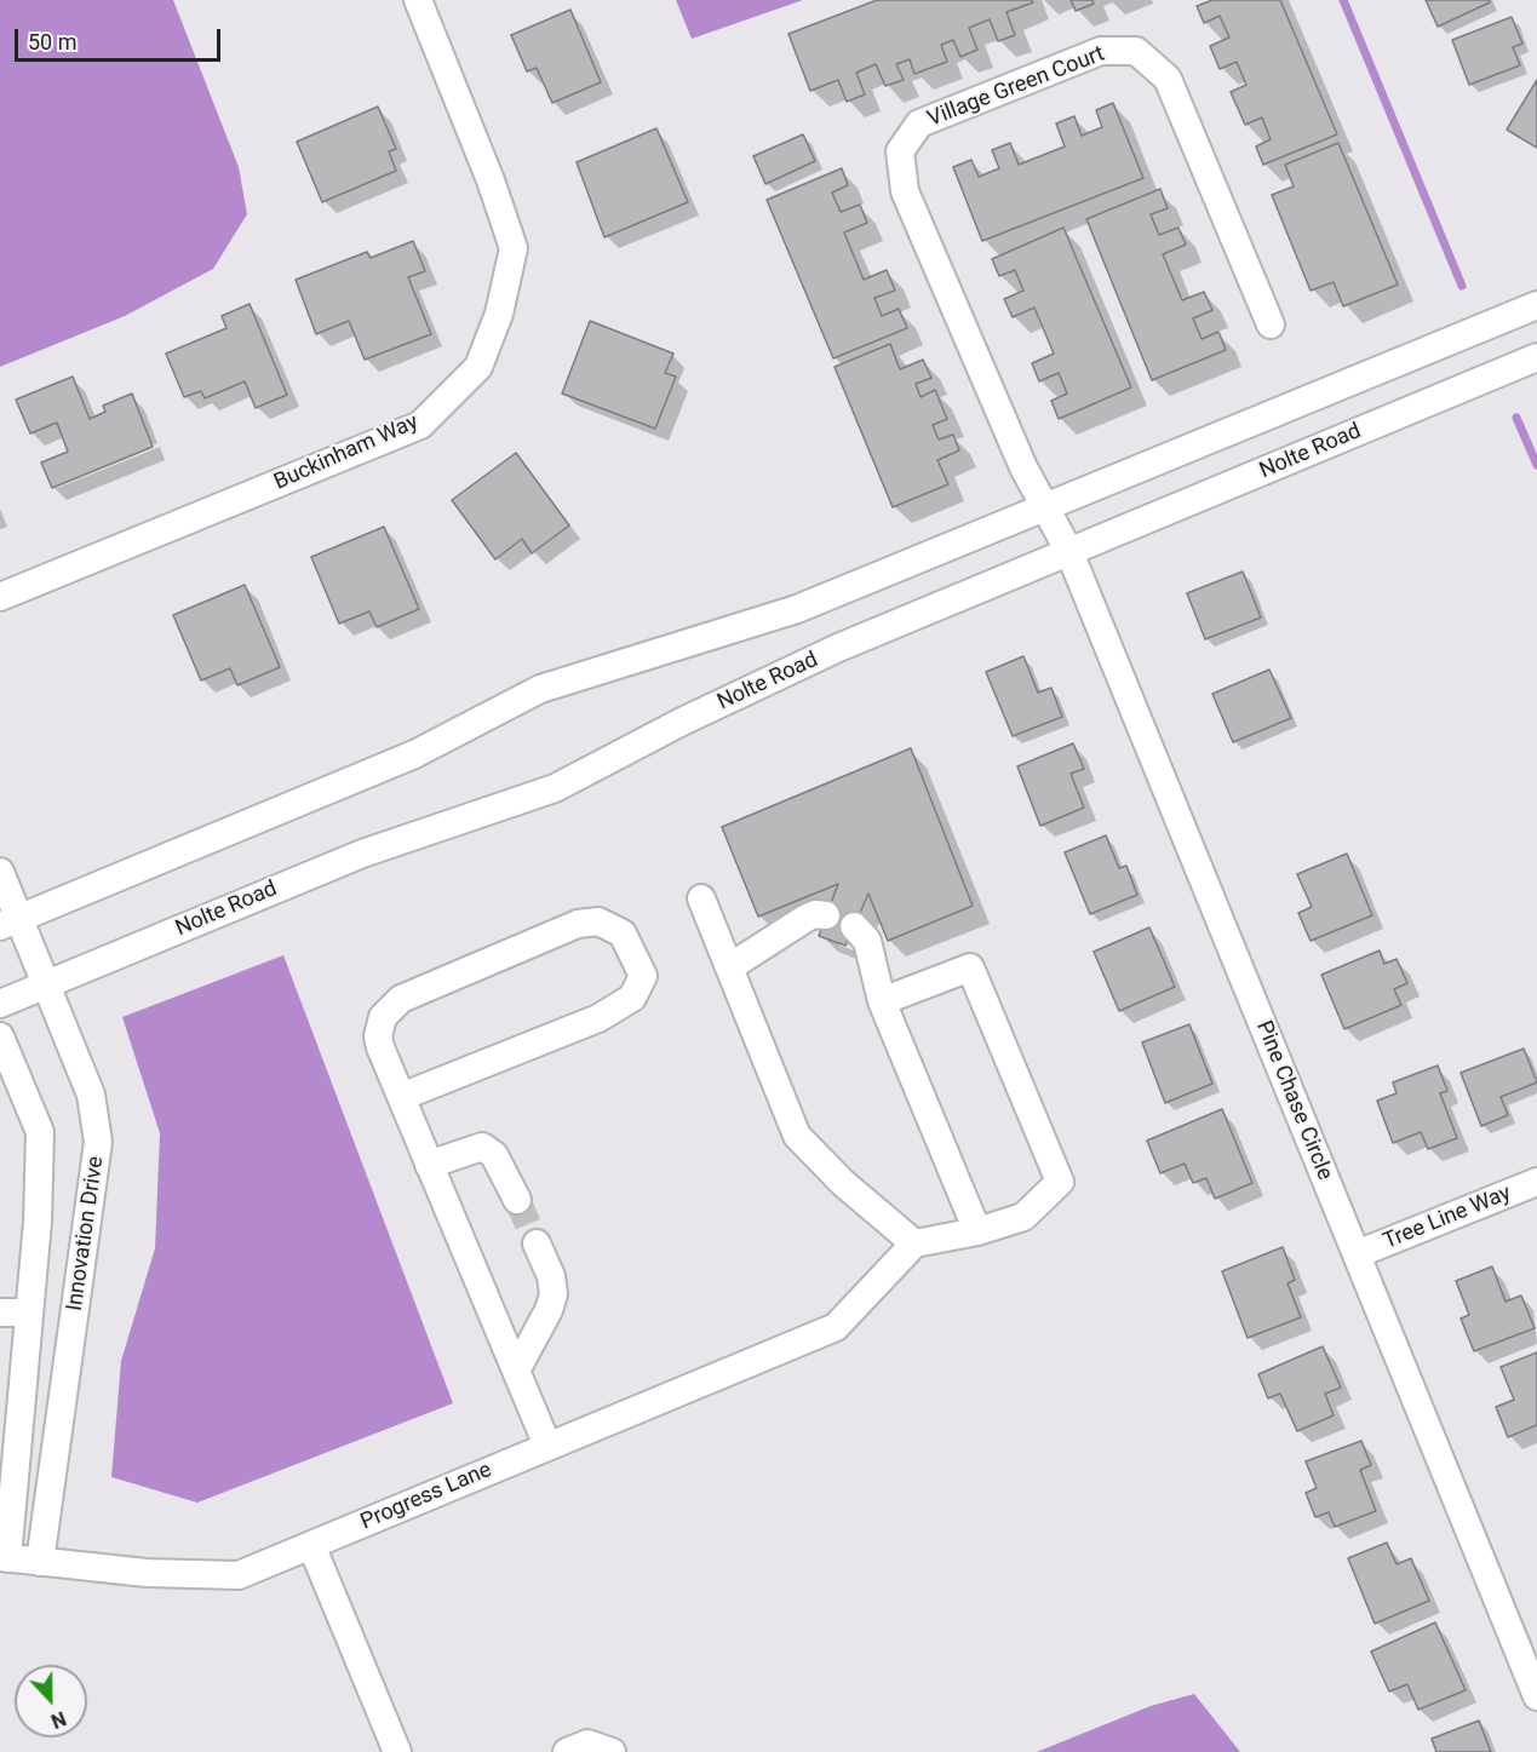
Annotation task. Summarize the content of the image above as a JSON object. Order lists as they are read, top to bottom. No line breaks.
{"streets":{"street":["Village Green Court","Nolte Road","Buckinham Way","Pine Chase Circle","Tree Line Way","Innovation Drive","Progress Lane"]},"crossings":[["Village Green Court","Pine Chase Circle"],["Nolte Road","Pine Chase Circle"],["Nolte Road","Innovation Drive"],["Pine Chase Circle","Tree Line Way"],["Innovation Drive","Progress Lane"]],"scale_bar":"50 m","north":"bottom"}
